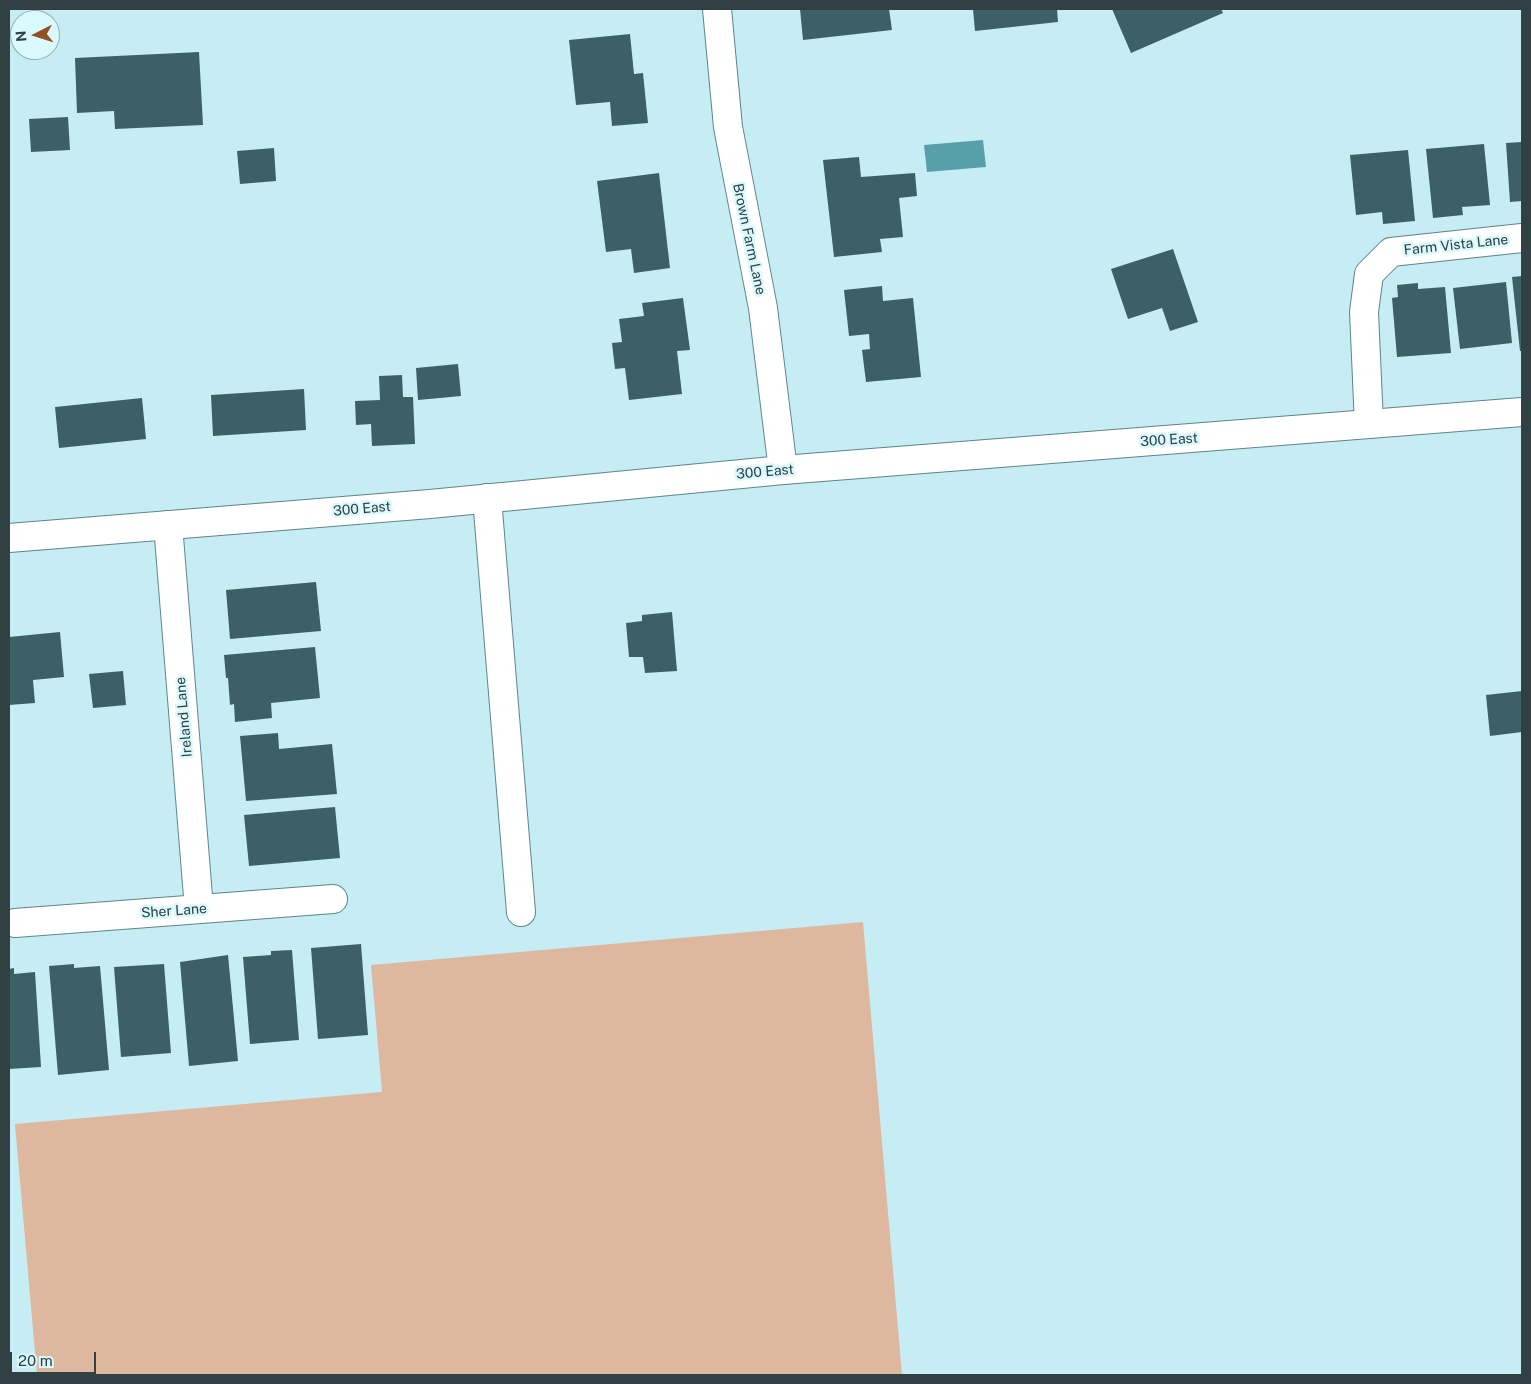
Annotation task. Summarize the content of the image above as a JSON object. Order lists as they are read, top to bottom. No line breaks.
{"streets":{"main road":["Brown Farm Lane","Farm Vista Lane","300 East","Ireland Lane","Sher Lane"]},"crossings":[["Brown Farm Lane","300 East"],["Farm Vista Lane","300 East"],["300 East","Ireland Lane"],["Ireland Lane","Sher Lane"]],"scale_bar":"20 m","north":"left"}
